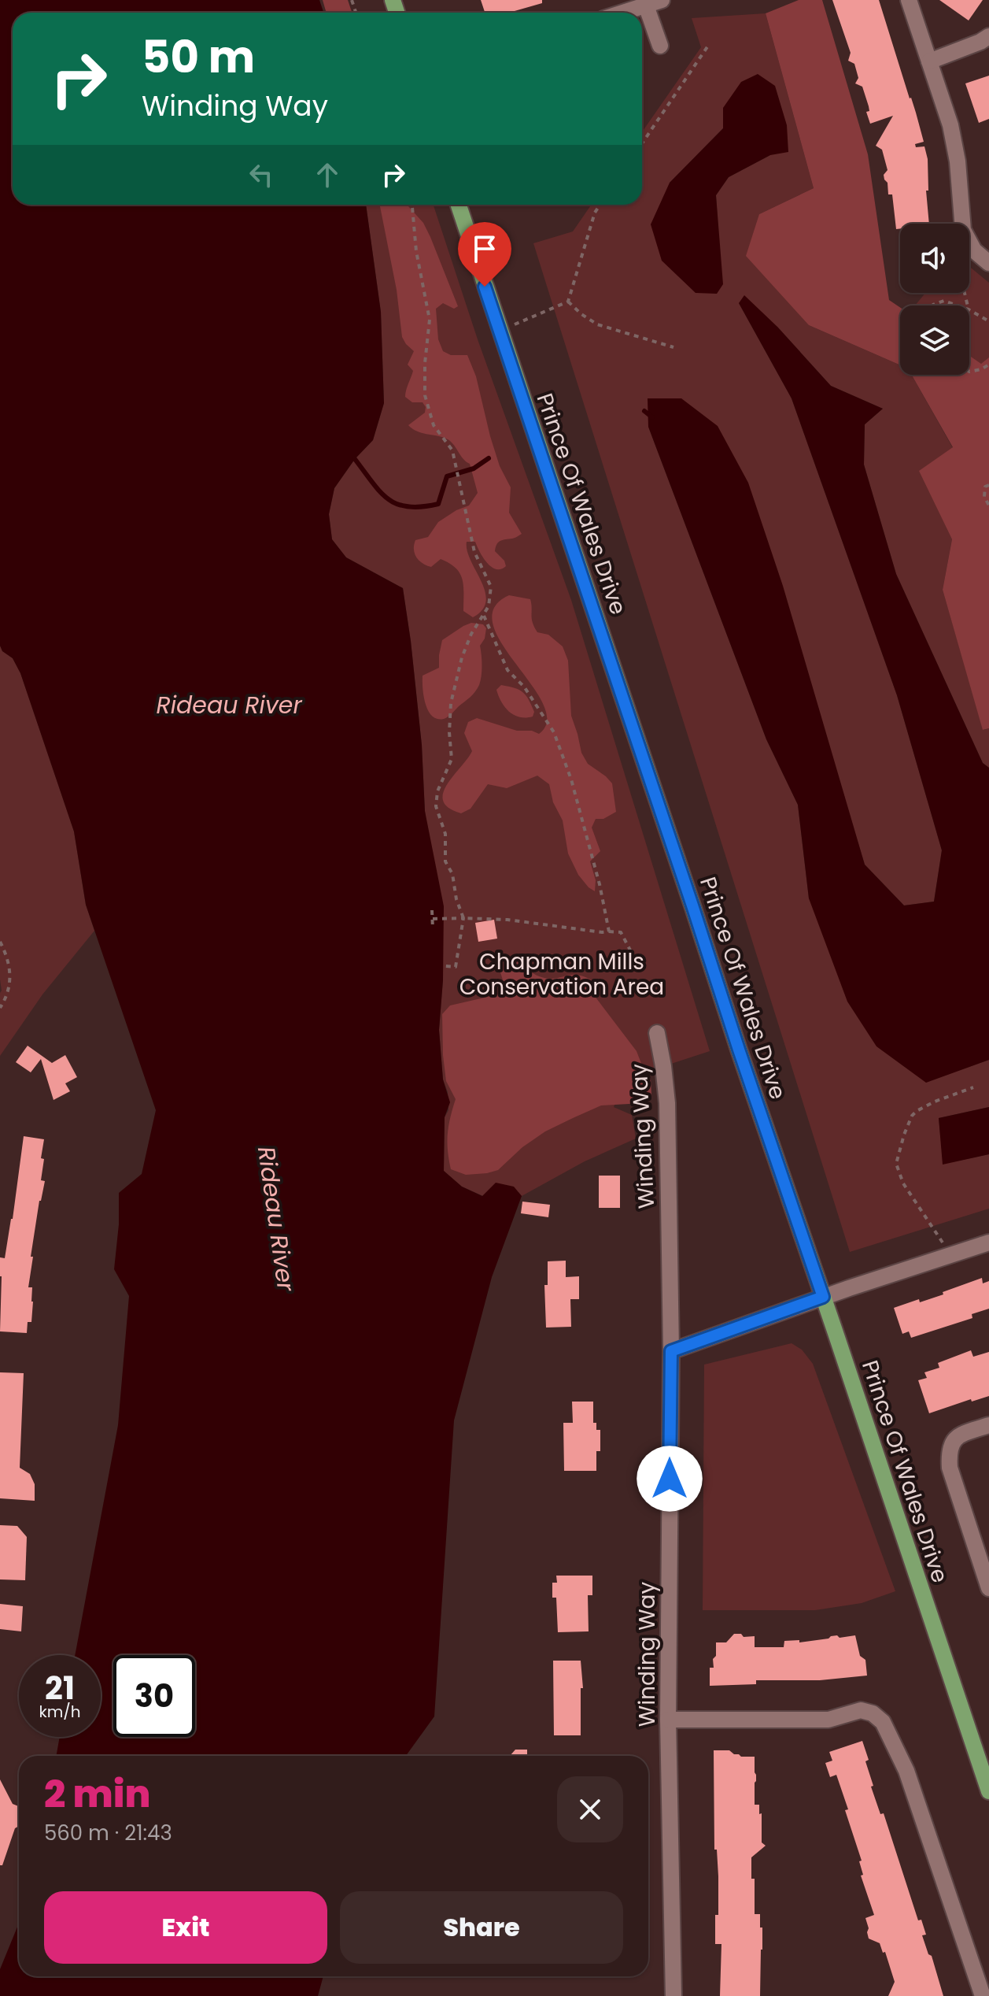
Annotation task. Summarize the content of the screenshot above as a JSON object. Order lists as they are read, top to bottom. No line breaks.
{"streets":{"main road":["Prince Of Wales Drive"],"street":["Winding Way"]},"water":["Rideau River"],"parks":["Chapman Mills Conservation Area"],"page":{"turn":["50 m","Winding Way"],"speed":"21 km/h","limit":"30","heading":["2 min","560 m · 21:43"],"buttons":["Exit","Share"]}}
